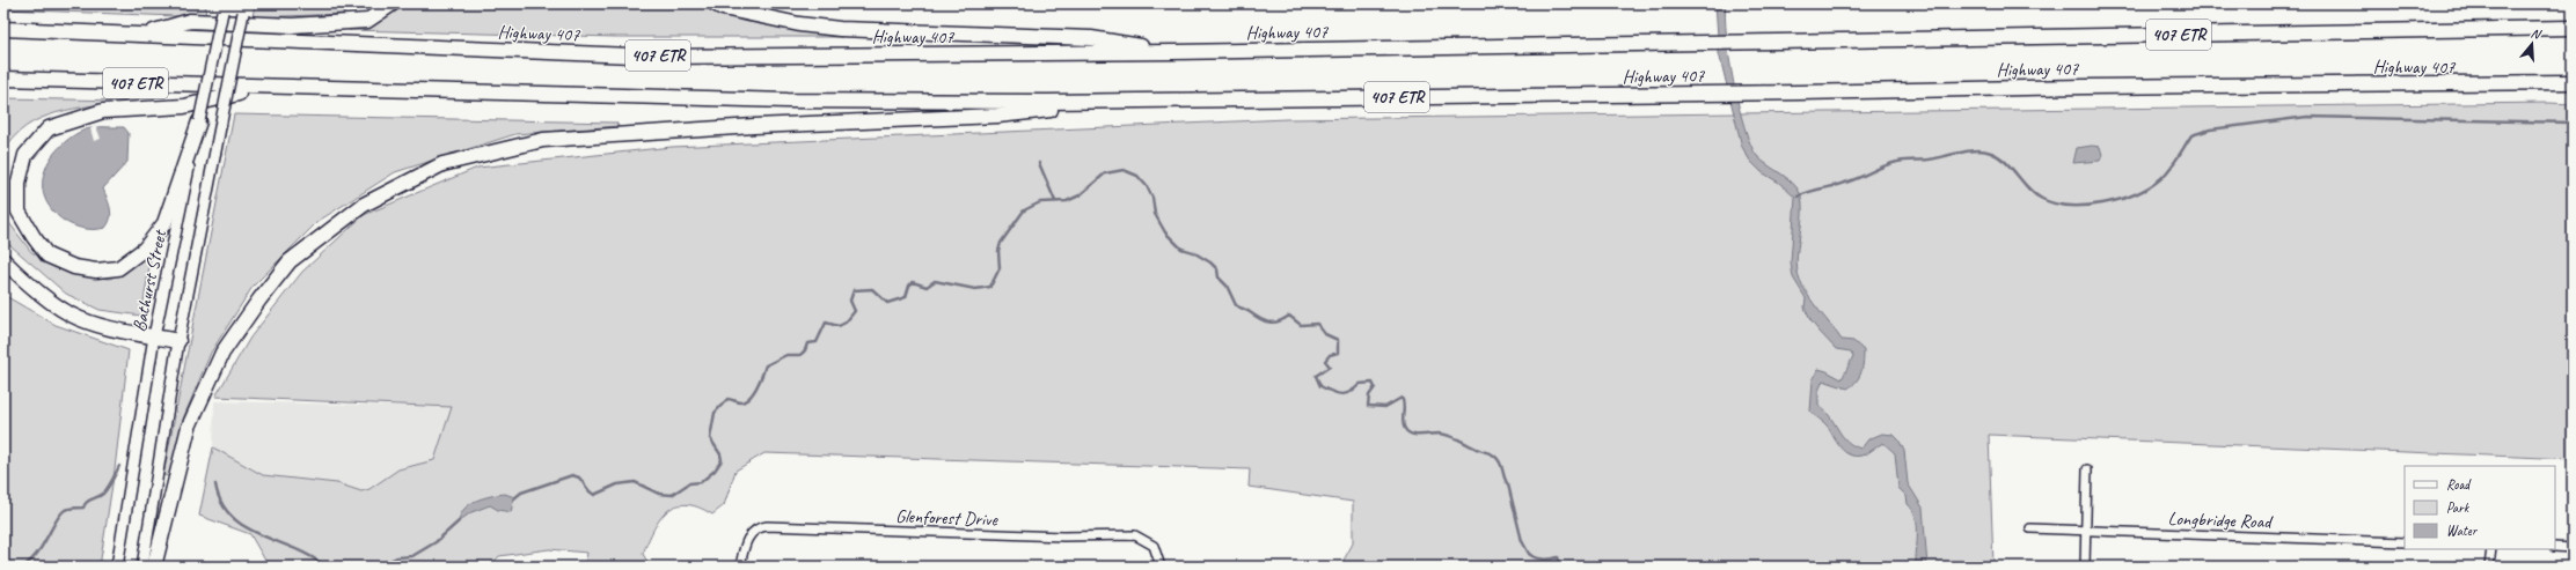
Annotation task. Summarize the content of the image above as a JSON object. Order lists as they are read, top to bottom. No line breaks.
{"streets":{"highway":["Highway 407","407 ETR"],"main road":["Bathurst Street"],"street":["Glenforest Drive","Longbridge Road"]},"legend":["Road","Park","Water"],"north":"top"}
